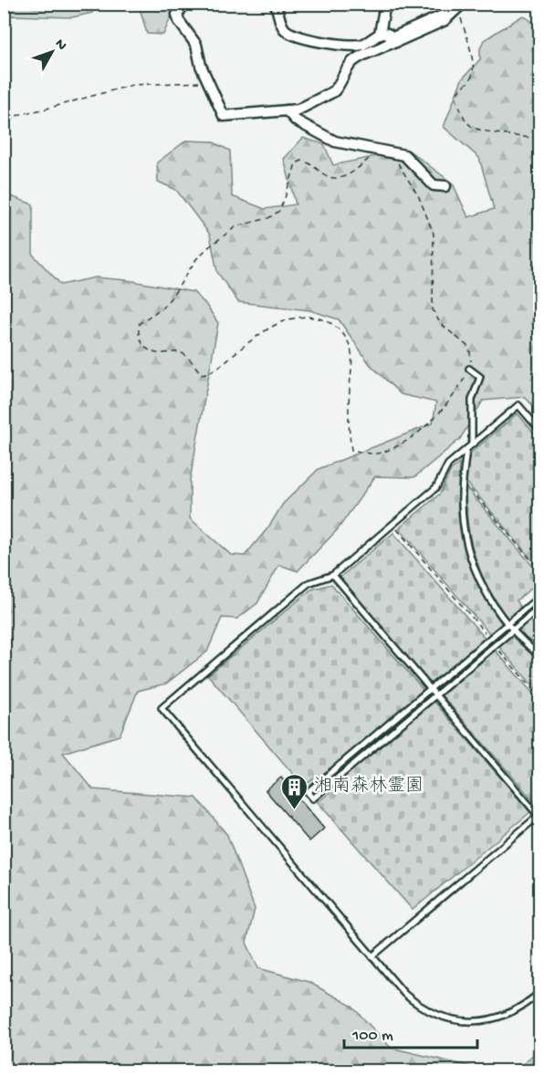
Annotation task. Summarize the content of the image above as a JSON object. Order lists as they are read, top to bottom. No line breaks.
{"places":{"building":["湘南森林霊園"]},"scale_bar":"100 m","north":"top right"}
